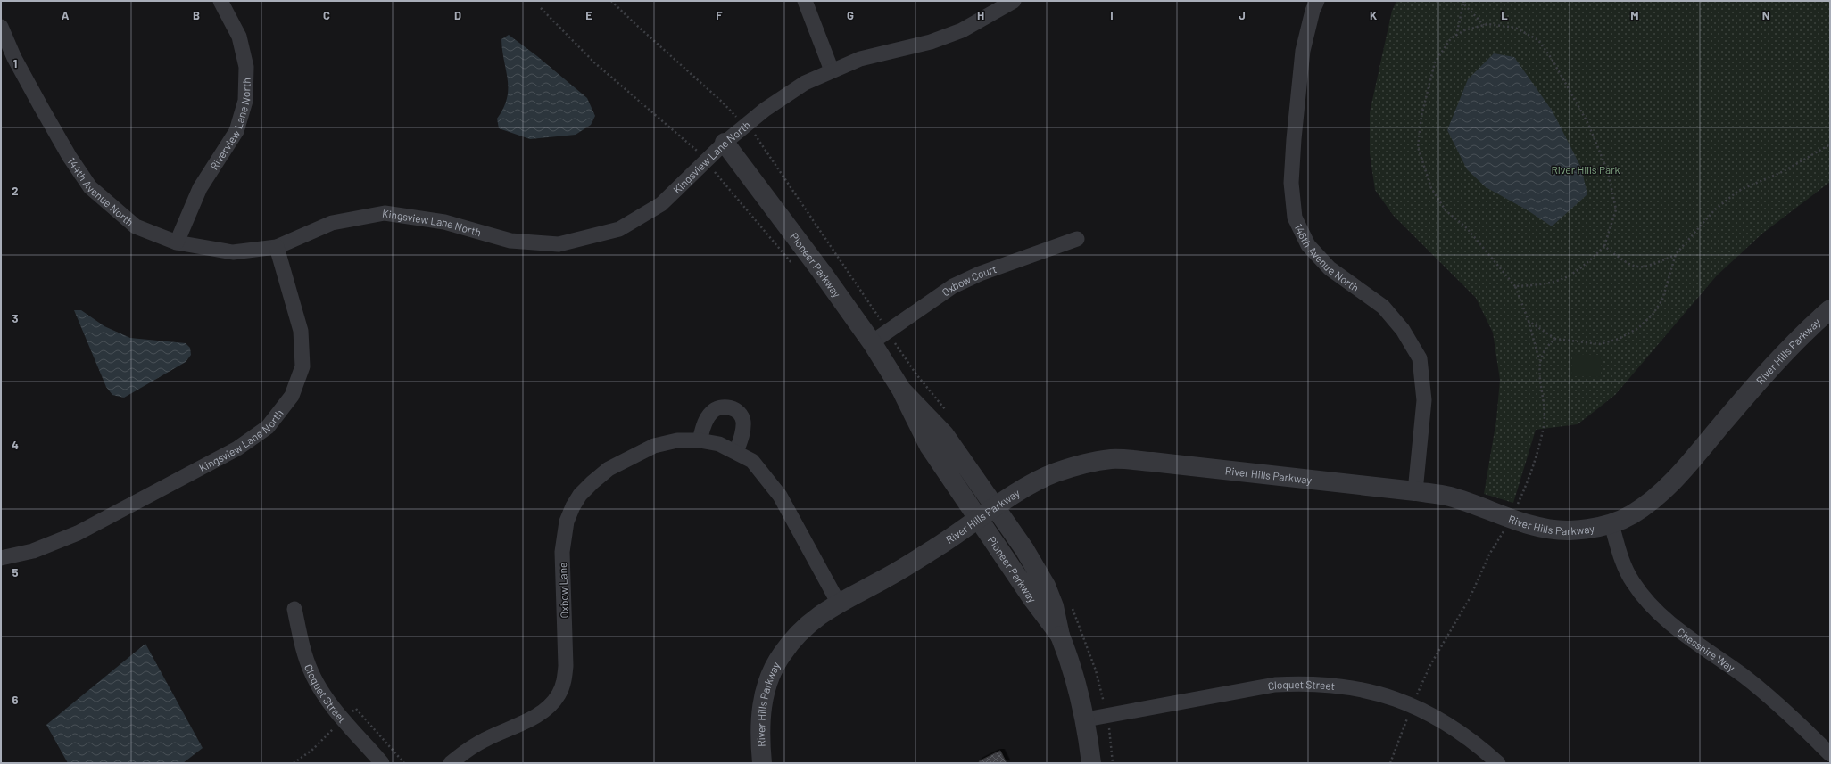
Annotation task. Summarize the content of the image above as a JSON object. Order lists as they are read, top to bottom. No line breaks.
{"streets":{"street":["Riverview Lane North","Kingsview Lane North","144th Avenue North","146th Avenue North","Pioneer Parkway","Oxbow Court","River Hills Parkway","Oxbow Lane","Chesshire Way","Cloquet Street"]},"crossings":[["Riverview Lane North","144th Avenue North"],["Kingsview Lane North","144th Avenue North"],["Kingsview Lane North","Pioneer Parkway"],["146th Avenue North","River Hills Parkway"],["Pioneer Parkway","Oxbow Court"],["Pioneer Parkway","River Hills Parkway"],["Pioneer Parkway","Cloquet Street"],["River Hills Parkway","Oxbow Lane"],["River Hills Parkway","Chesshire Way"]],"parks":["River Hills Park"],"grid":{"columns":["A","B","C","D","E","F","G","H","I","J","K","L","M","N"],"rows":["1","2","3","4","5","6"]}}
